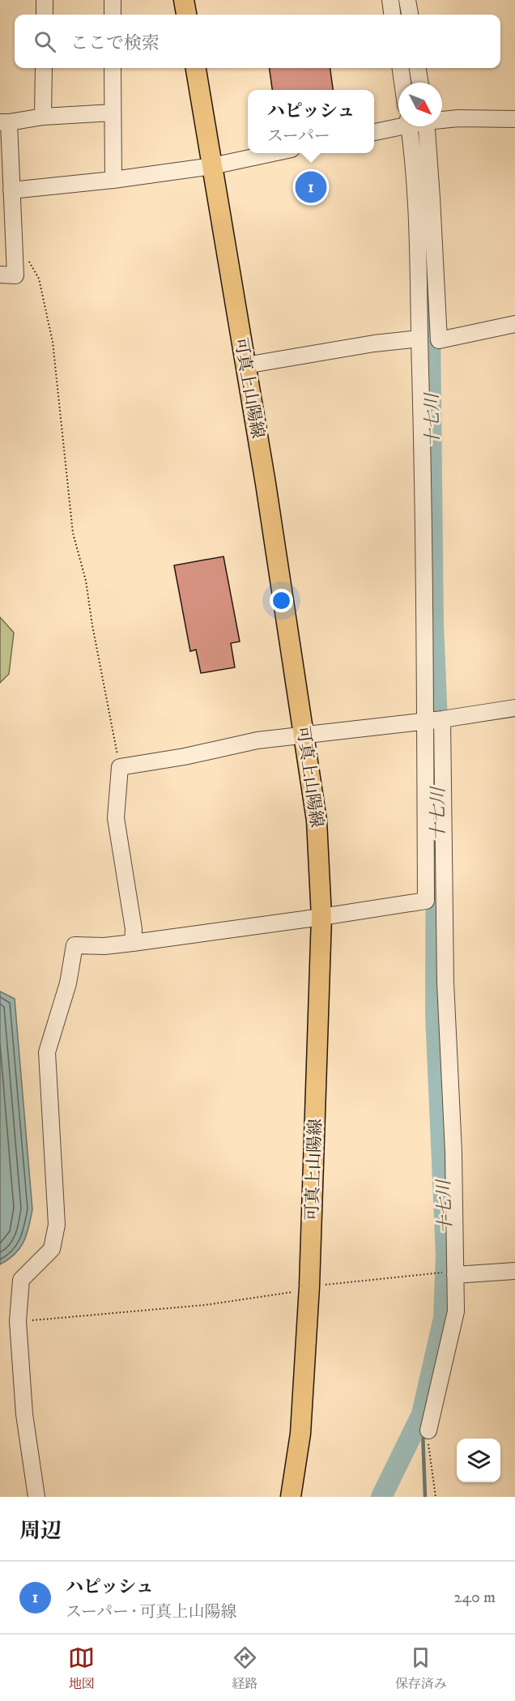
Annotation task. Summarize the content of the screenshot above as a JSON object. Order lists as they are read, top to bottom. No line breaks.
{"streets":{"main road":["可真上山陽線"]},"water":["十七川"],"north":"bottom right","page":{"search":"ここで検索","popup":["ハピッシュ","スーパー"],"pins":"1","heading":"周辺","list":[{"mark":"1","name":"ハピッシュ","note":"スーパー · 可真上山陽線","value":"240 m"}],"nav":["地図","経路","保存済み"]}}
